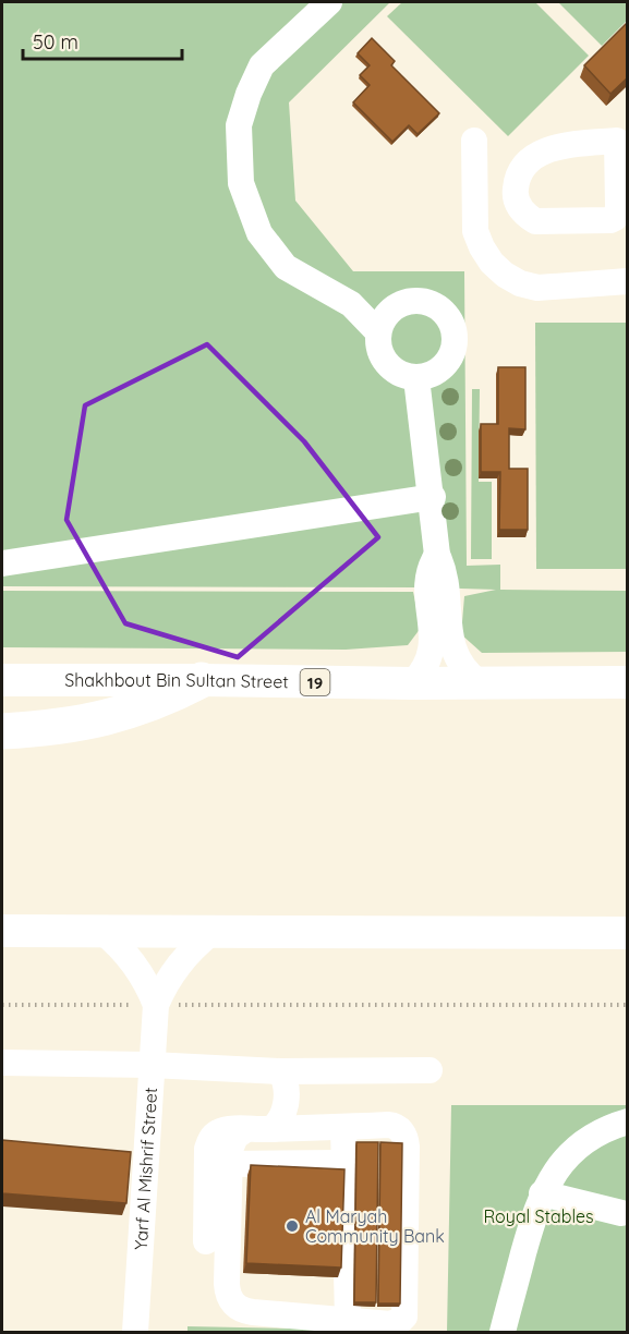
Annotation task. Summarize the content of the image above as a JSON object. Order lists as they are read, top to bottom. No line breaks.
{"streets":{"main road":["Shakhbout Bin Sultan Street","19"],"street":["Yarf Al Mishrif Street"]},"parks":["Royal Stables"],"places":["Al Maryah Community Bank"],"scale_bar":"50 m"}
